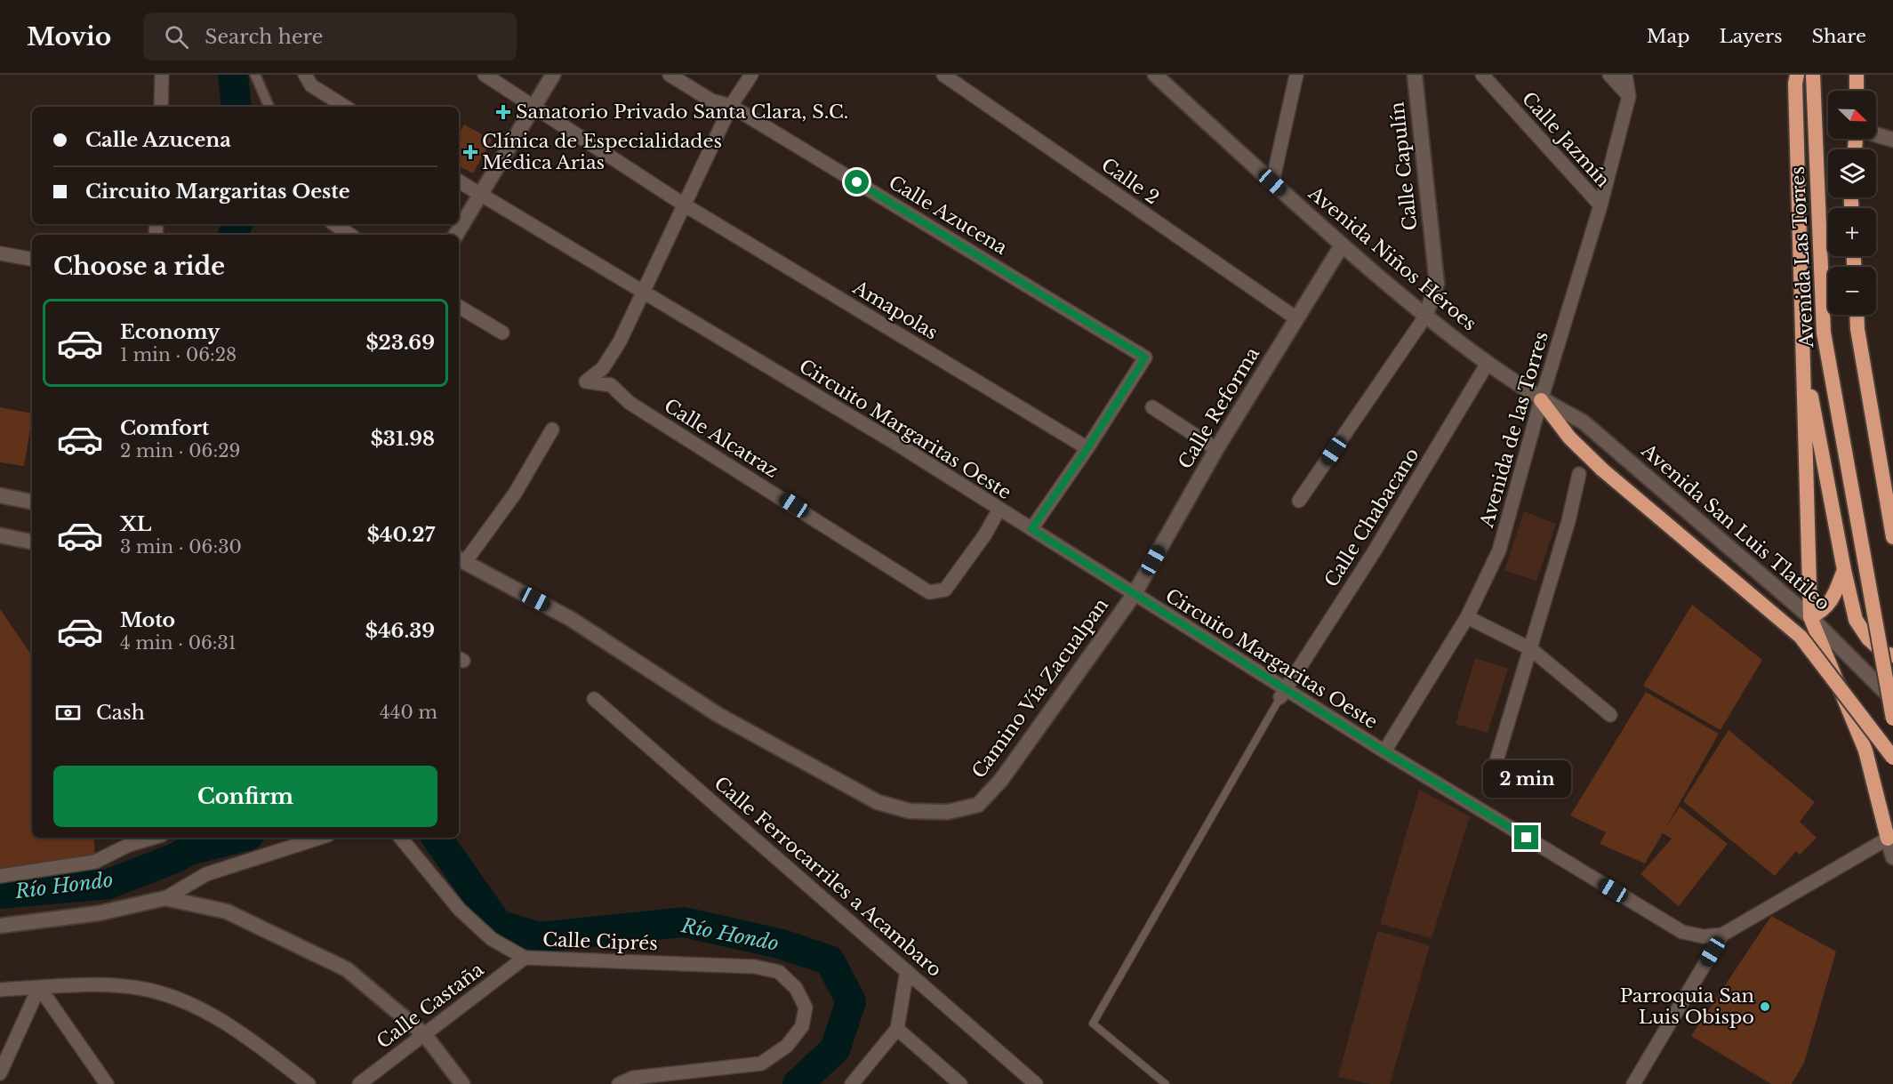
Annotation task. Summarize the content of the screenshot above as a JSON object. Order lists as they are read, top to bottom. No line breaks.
{"streets":{"highway":["Avenida Las Torres"],"street":["Calle Jazmín","Calle Capulín","Calle 2","Calle Azucena","Avenida Niños Héroes","Amapolas","Calle Reforma","Circuito Margaritas Oeste","Avenida de las Torres","Calle Alcatraz","Calle Chabacano","Avenida San Luis Tlatilco","Camino Vía Zacualpan","Calle Ferrocarriles a Acambaro","Calle Ciprés","Calle Castaña"]},"crossings":[["Calle Jazmín","Avenida de las Torres"],["Calle Capulín","Avenida Niños Héroes"],["Calle 2","Calle Reforma"],["Calle Azucena","Amapolas"],["Avenida Niños Héroes","Calle Reforma"],["Avenida Niños Héroes","Avenida de las Torres"],["Avenida Niños Héroes","Calle Chabacano"],["Avenida Niños Héroes","Avenida San Luis Tlatilco"],["Calle Reforma","Circuito Margaritas Oeste"],["Calle Reforma","Camino Vía Zacualpan"],["Circuito Margaritas Oeste","Avenida de las Torres"],["Circuito Margaritas Oeste","Calle Alcatraz"],["Circuito Margaritas Oeste","Calle Chabacano"],["Circuito Margaritas Oeste","Camino Vía Zacualpan"],["Avenida de las Torres","Avenida San Luis Tlatilco"],["Calle Ciprés","Calle Castaña"]],"water":["Río Hondo"],"places":{"health":["Sanatorio Privado Santa Clara, S.C.","Clínica de Especialidades Médica Arias"],"other":["Parroquia San Luis Obispo"]},"north":"bottom right","page":{"header":"Movio","search":"Search here","nav":["Map","Layers","Share"],"map_buttons":["+","−"],"banner":["Calle Azucena","Circuito Margaritas Oeste"],"heading":"Choose a ride","list":[{"name":"Economy","note":"1 min · 06:28","value":"$23.69"},{"name":"Comfort","note":"2 min · 06:29","value":"$31.98"},{"name":"XL","note":"3 min · 06:30","value":"$40.27"},{"name":"Moto","note":"4 min · 06:31","value":"$46.39"}],"pay":["Cash","440 m"],"buttons":"Confirm","bubble":"2 min"}}
